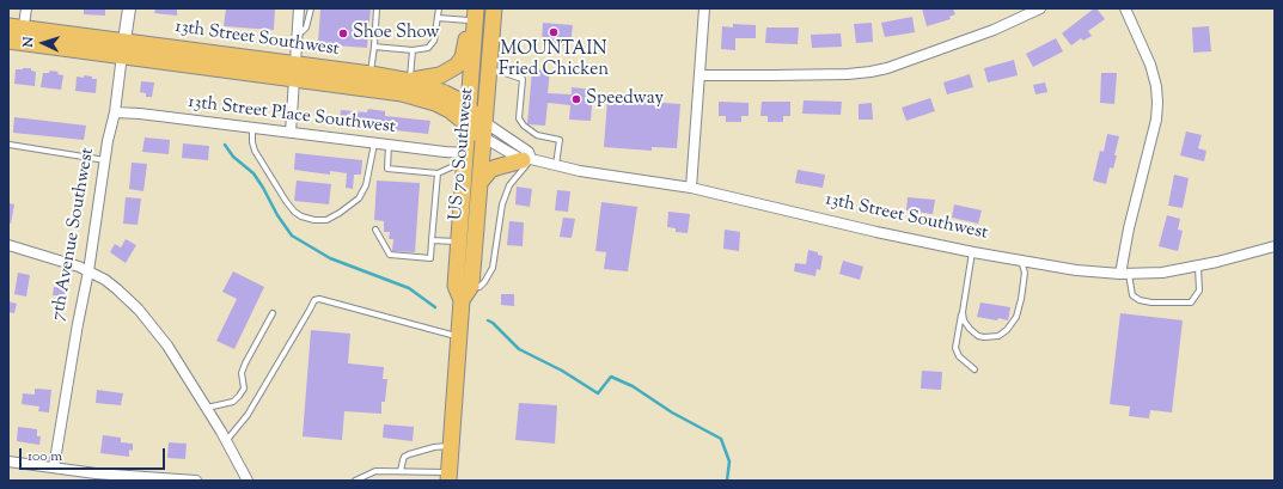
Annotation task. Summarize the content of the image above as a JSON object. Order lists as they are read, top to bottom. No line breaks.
{"streets":{"main road":["13th Street Southwest","US 70 Southwest"],"street":["13th Street Place Southwest","7th Avenue Southwest"]},"crossings":[["13th Street Southwest","US 70 Southwest"],["13th Street Southwest","7th Avenue Southwest"],["13th Street Place Southwest","US 70 Southwest"],["13th Street Place Southwest","7th Avenue Southwest"]],"places":["MOUNTAIN Fried Chicken","Shoe Show","Speedway"],"scale_bar":"100 m","north":"left"}
